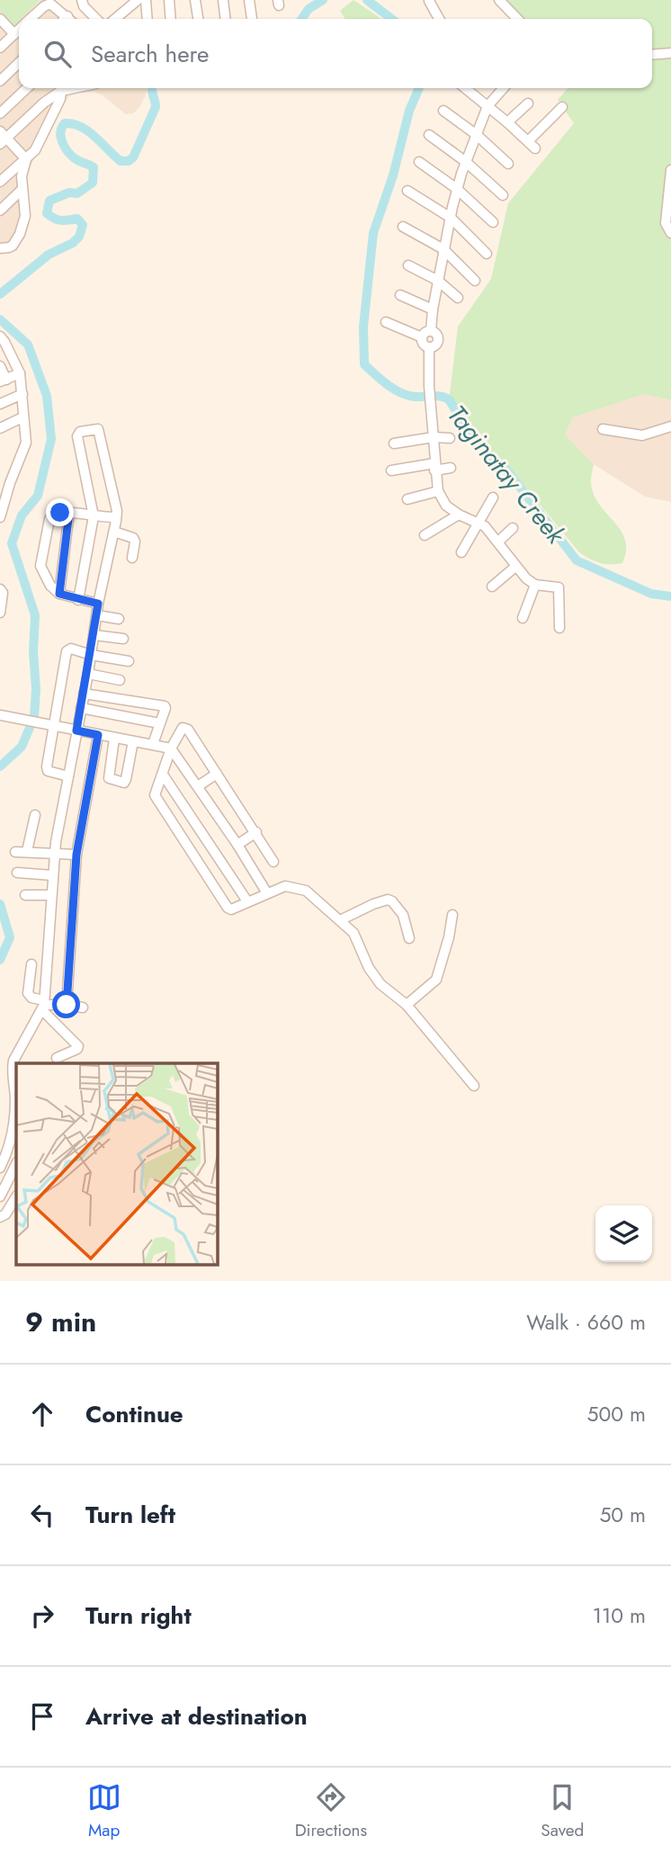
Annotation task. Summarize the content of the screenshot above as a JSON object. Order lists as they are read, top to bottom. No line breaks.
{"water":["Taginatay Creek"],"page":{"search":"Search here","heading":["9 min","Walk · 660 m"],"list":[["Continue","500 m"],["Turn left","50 m"],["Turn right","110 m"],"Arrive at destination"],"nav":["Map","Directions","Saved"]}}
